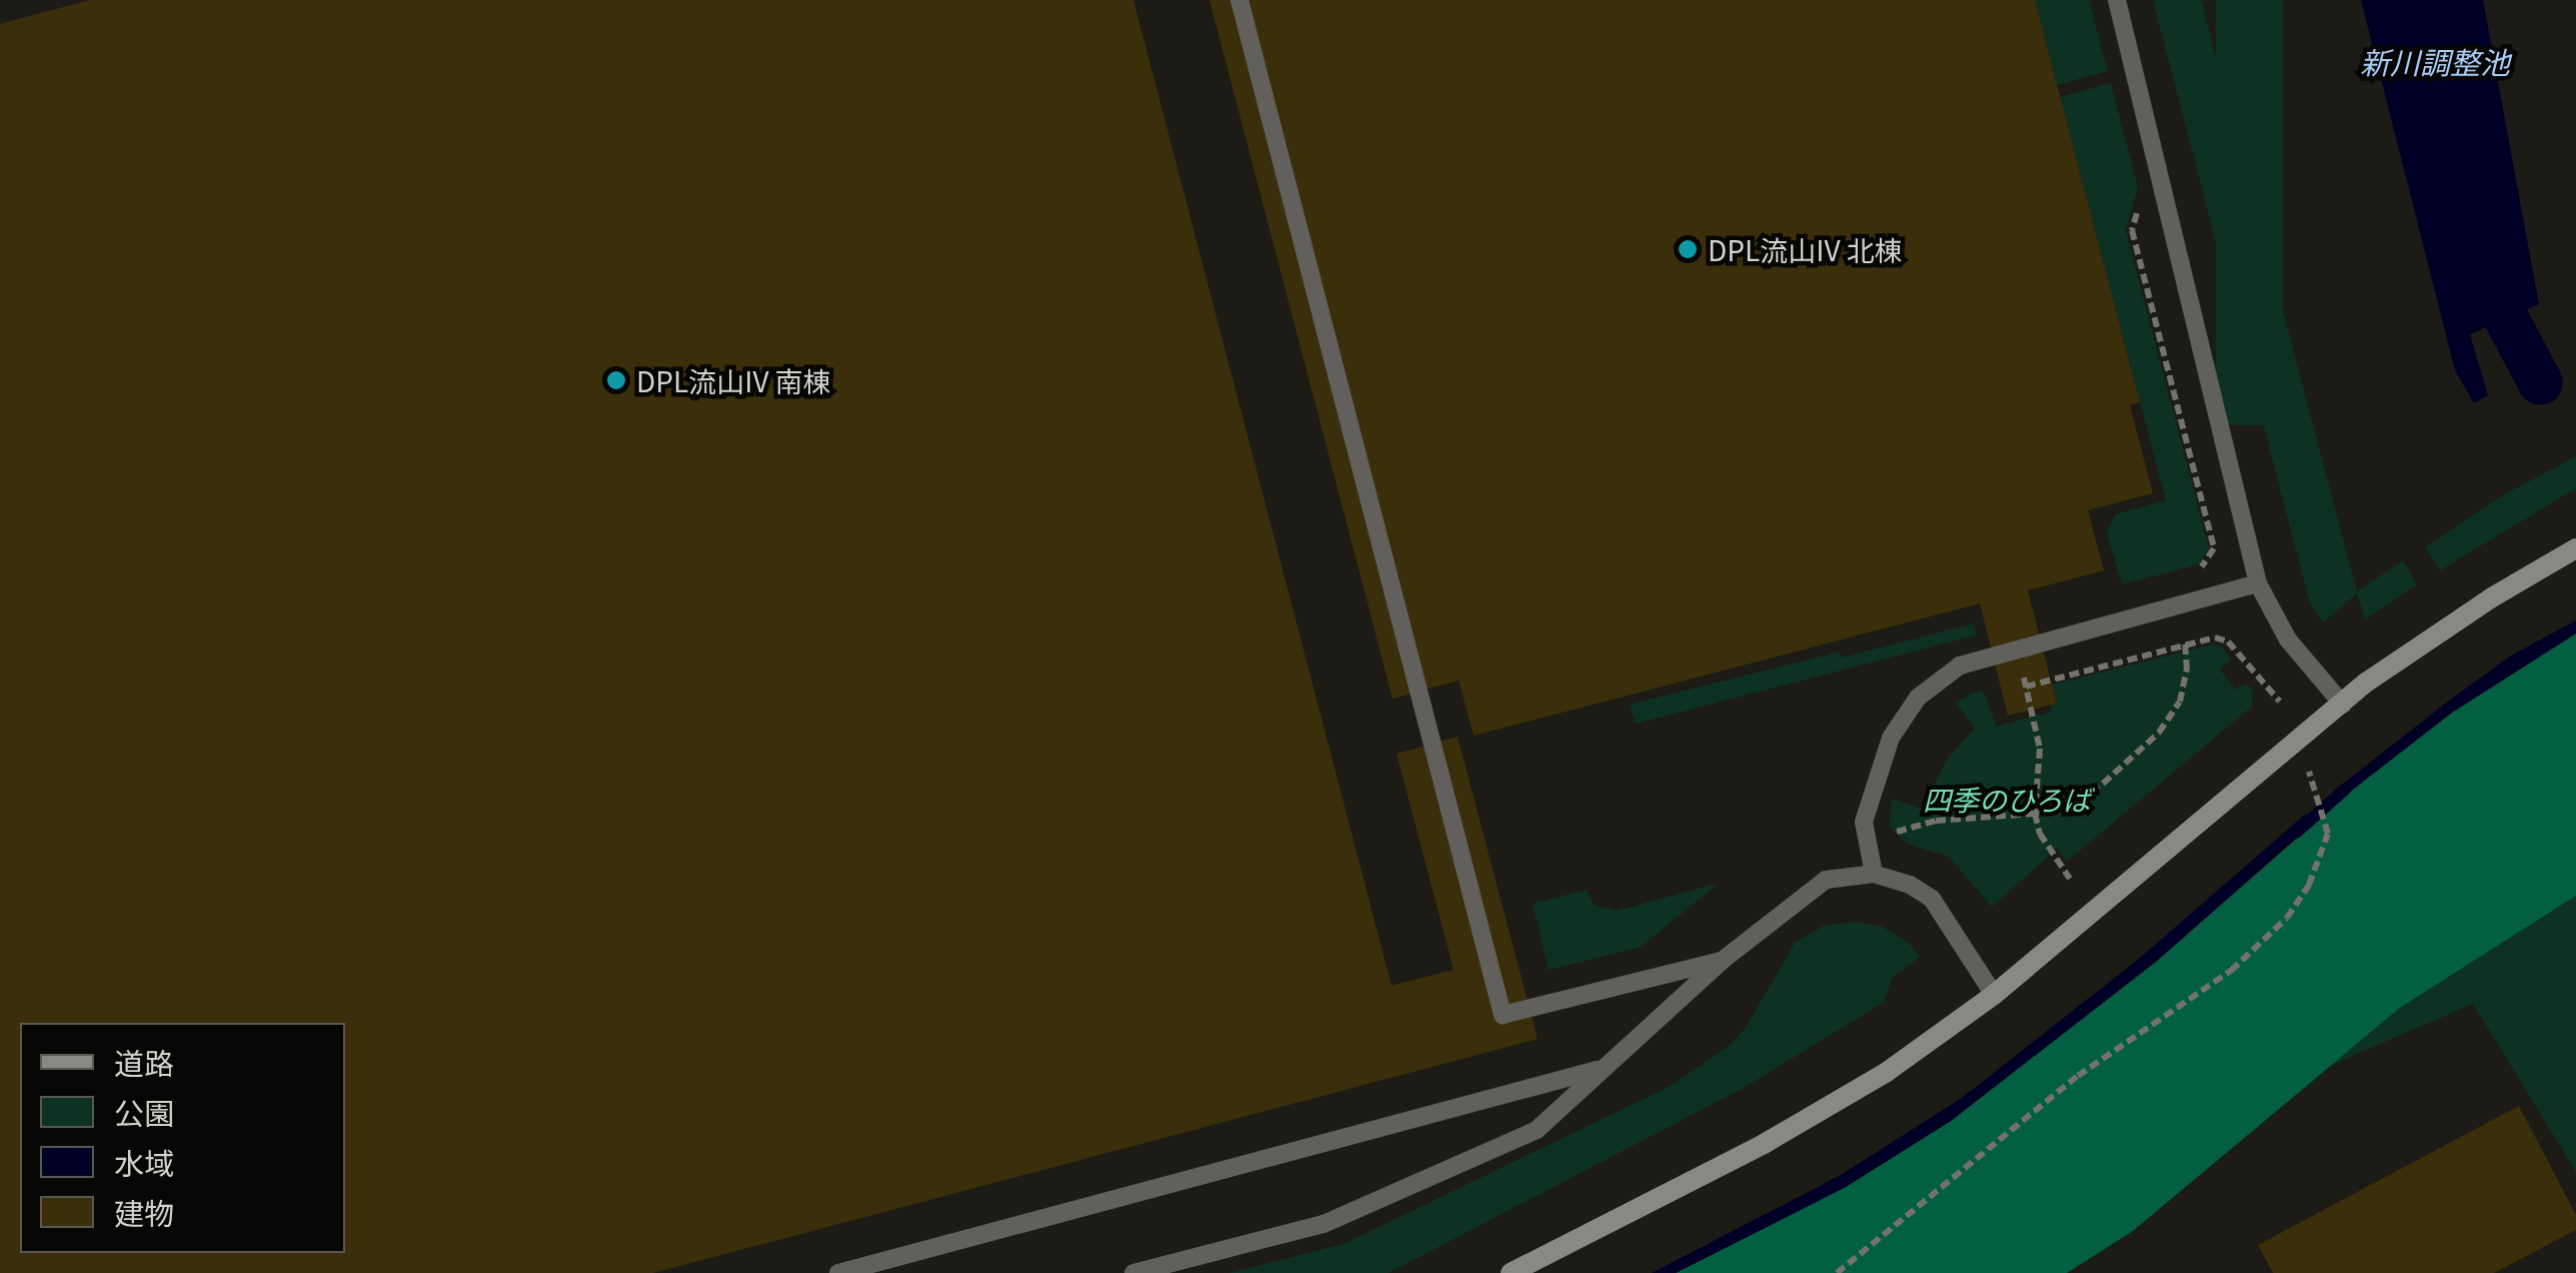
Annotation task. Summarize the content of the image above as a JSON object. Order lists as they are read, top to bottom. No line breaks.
{"water":["新川調整池"],"parks":["四季のひろば"],"places":["DPL流山IV 北棟","DPL流山IV 南棟"],"legend":["道路","公園","水域","建物"]}
